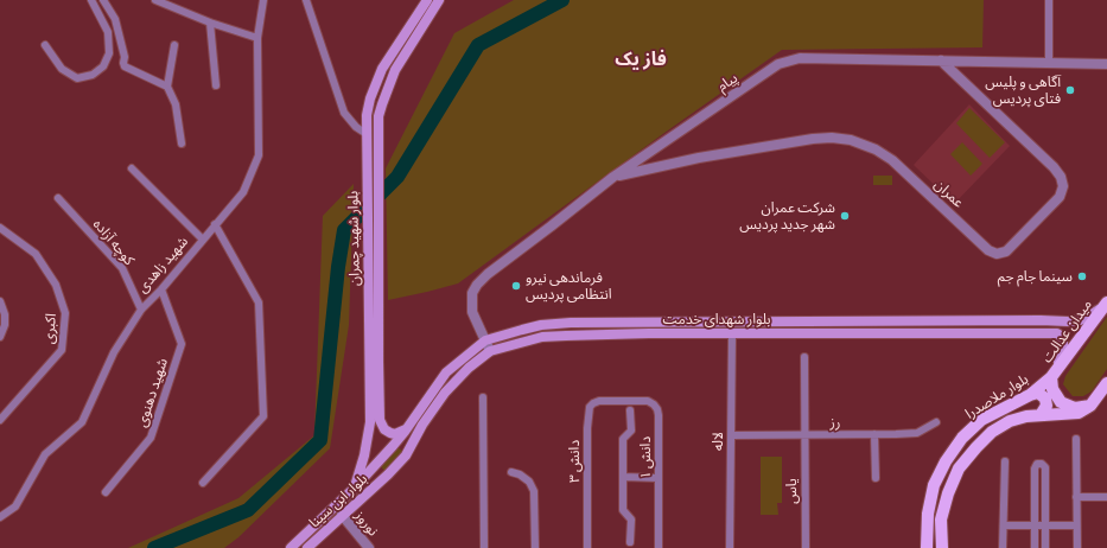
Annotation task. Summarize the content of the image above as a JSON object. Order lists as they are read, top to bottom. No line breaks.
{"streets":{"main road":["بلوار شهید چمران","بلوار شهدای خدمت","میدان عدالت","بلوار ملاصدرا","بلوار ابن سینا"],"street":["پیام","عمران","کوچه آزاده","شهید زاهدی","اکبری","شهید دهنوی","رز","لاله","دانش ۱","دانش ۳","یاس","نوروز"]},"crossings":[["پیام","عمران"],["پیام","بلوار شهدای خدمت"],["بلوار شهید چمران","بلوار شهدای خدمت"],["بلوار شهید چمران","بلوار ابن سینا"],["کوچه آزاده","شهید زاهدی"],["شهید زاهدی","شهید دهنوی"],["بلوار شهدای خدمت","میدان عدالت"],["بلوار شهدای خدمت","بلوار ملاصدرا"],["بلوار شهدای خدمت","لاله"],["بلوار شهدای خدمت","بلوار ابن سینا"],["میدان عدالت","بلوار ملاصدرا"],["رز","لاله"],["رز","یاس"],["دانش ۱","دانش ۳"],["بلوار ابن سینا","نوروز"]],"districts":["فاز یک"],"places":["آگاهی و پلیس فتای پردیس","شرکت عمران شهر جدید پردیس","سینما جام جم","فرماندهی نیرو انتظامی پردیس"]}
